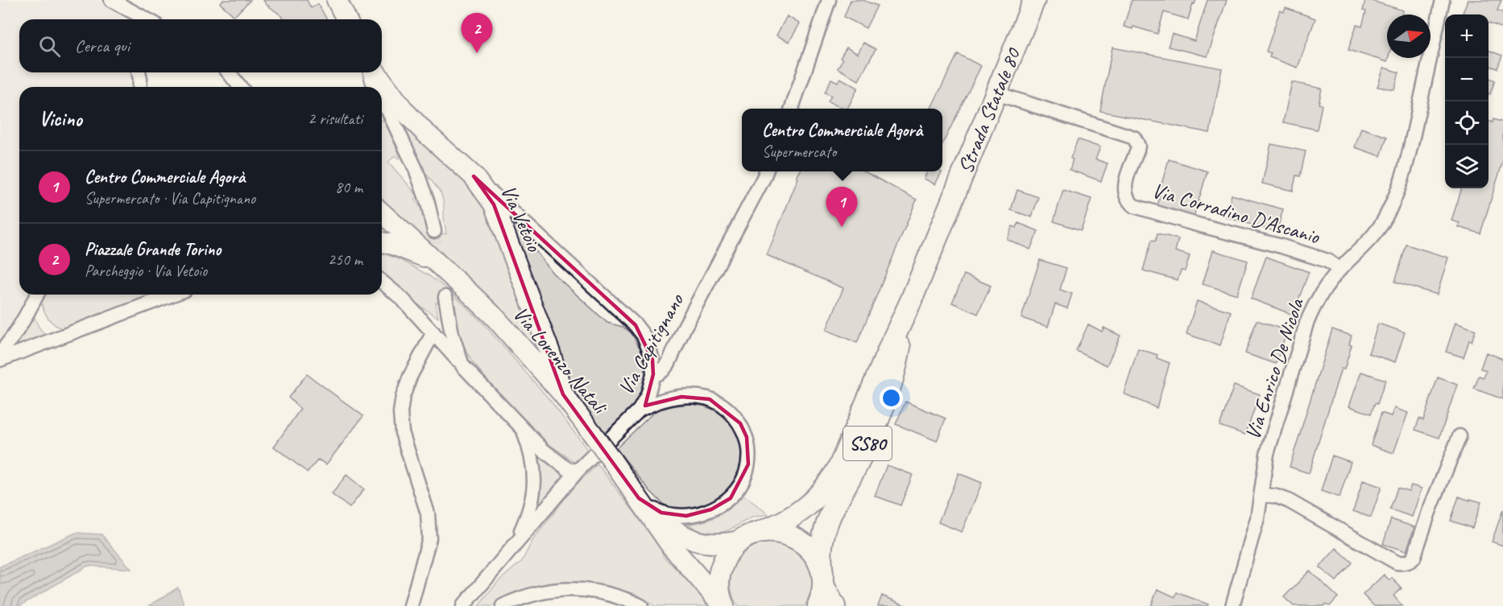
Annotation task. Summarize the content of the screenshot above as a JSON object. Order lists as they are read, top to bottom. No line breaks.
{"streets":{"main road":["Strada Statale 80","SS80"],"street":["Via Corradino D'Ascanio","Via Vetoio","Via Capitignano","Via Lorenzo Natali","Via Enrico De Nicola"]},"crossings":[["Strada Statale 80","Via Corradino D'Ascanio"],["Strada Statale 80","SS80"],["Via Corradino D'Ascanio","Via Enrico De Nicola"],["Via Vetoio","Via Lorenzo Natali"],["Via Lorenzo Natali","SS80"]],"north":"right","page":{"pins":["2","1"],"map_buttons":["+","−"],"search":"Cerca qui","heading":["Vicino","2 risultati"],"popup":["Centro Commerciale Agorà","Supermercato"],"list":[{"mark":"1","name":"Centro Commerciale Agorà","note":"Supermercato · Via Capitignano","value":"80 m"},{"mark":"2","name":"Piazzale Grande Torino","note":"Parcheggio · Via Vetoio","value":"250 m"}]}}
